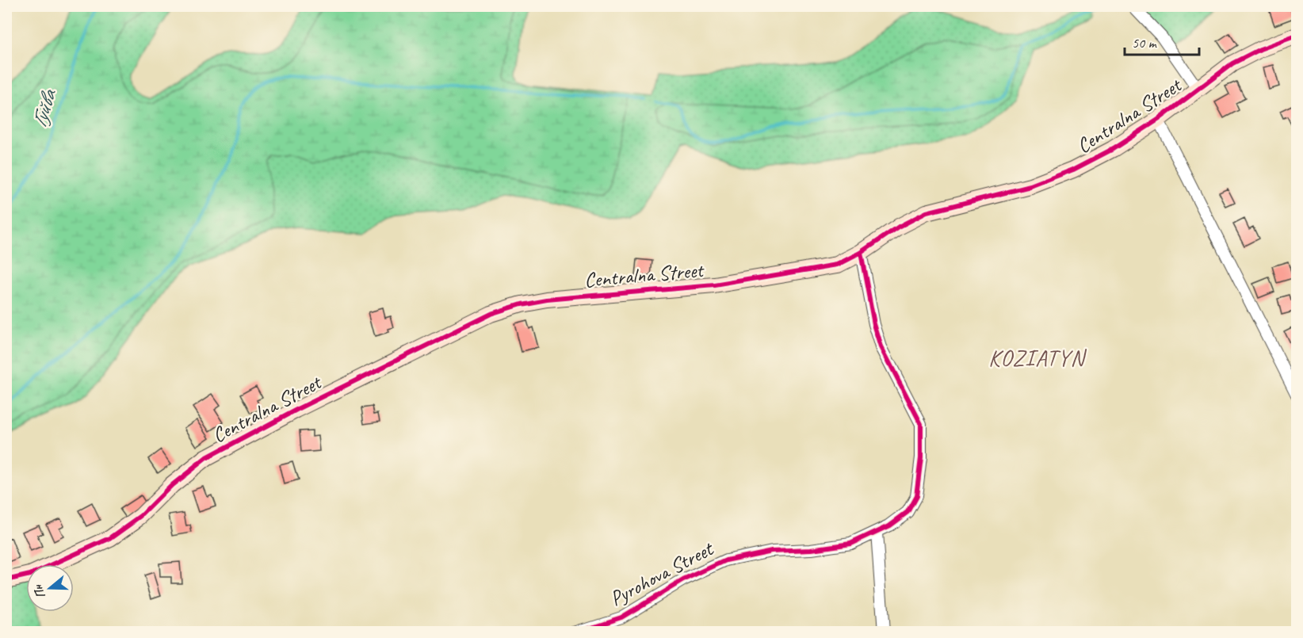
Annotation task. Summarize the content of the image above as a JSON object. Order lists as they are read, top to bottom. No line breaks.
{"streets":{"street":["Centralna Street","Pyrohova Street"]},"crossings":[["Centralna Street","Pyrohova Street"]],"districts":["KOZIATYN"],"water":["Гуйва"],"scale_bar":"50 m","north":"left"}
